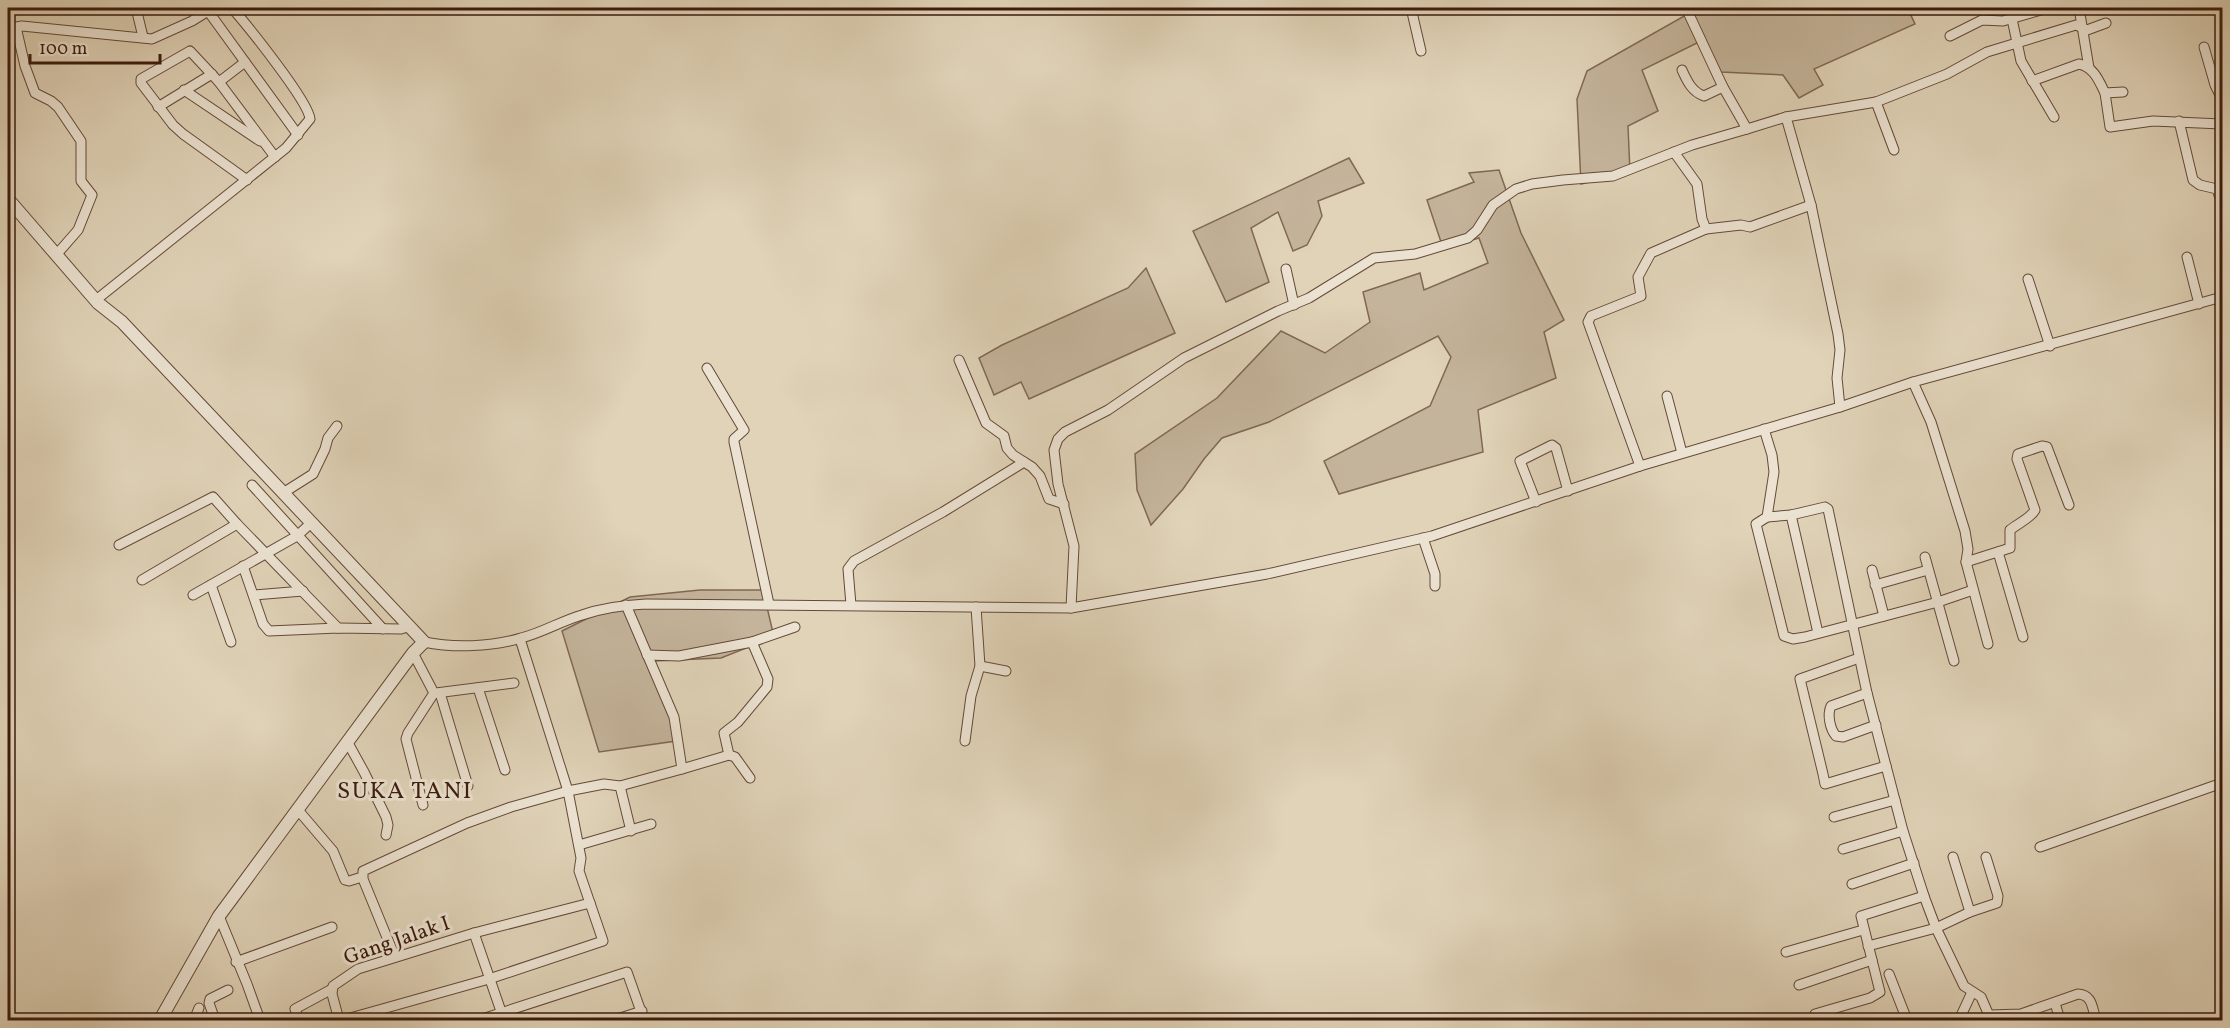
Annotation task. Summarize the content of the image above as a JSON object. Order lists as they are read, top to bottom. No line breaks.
{"streets":{"street":["Gang Jalak I"]},"districts":["SUKA TANI"],"scale_bar":"100 m"}
